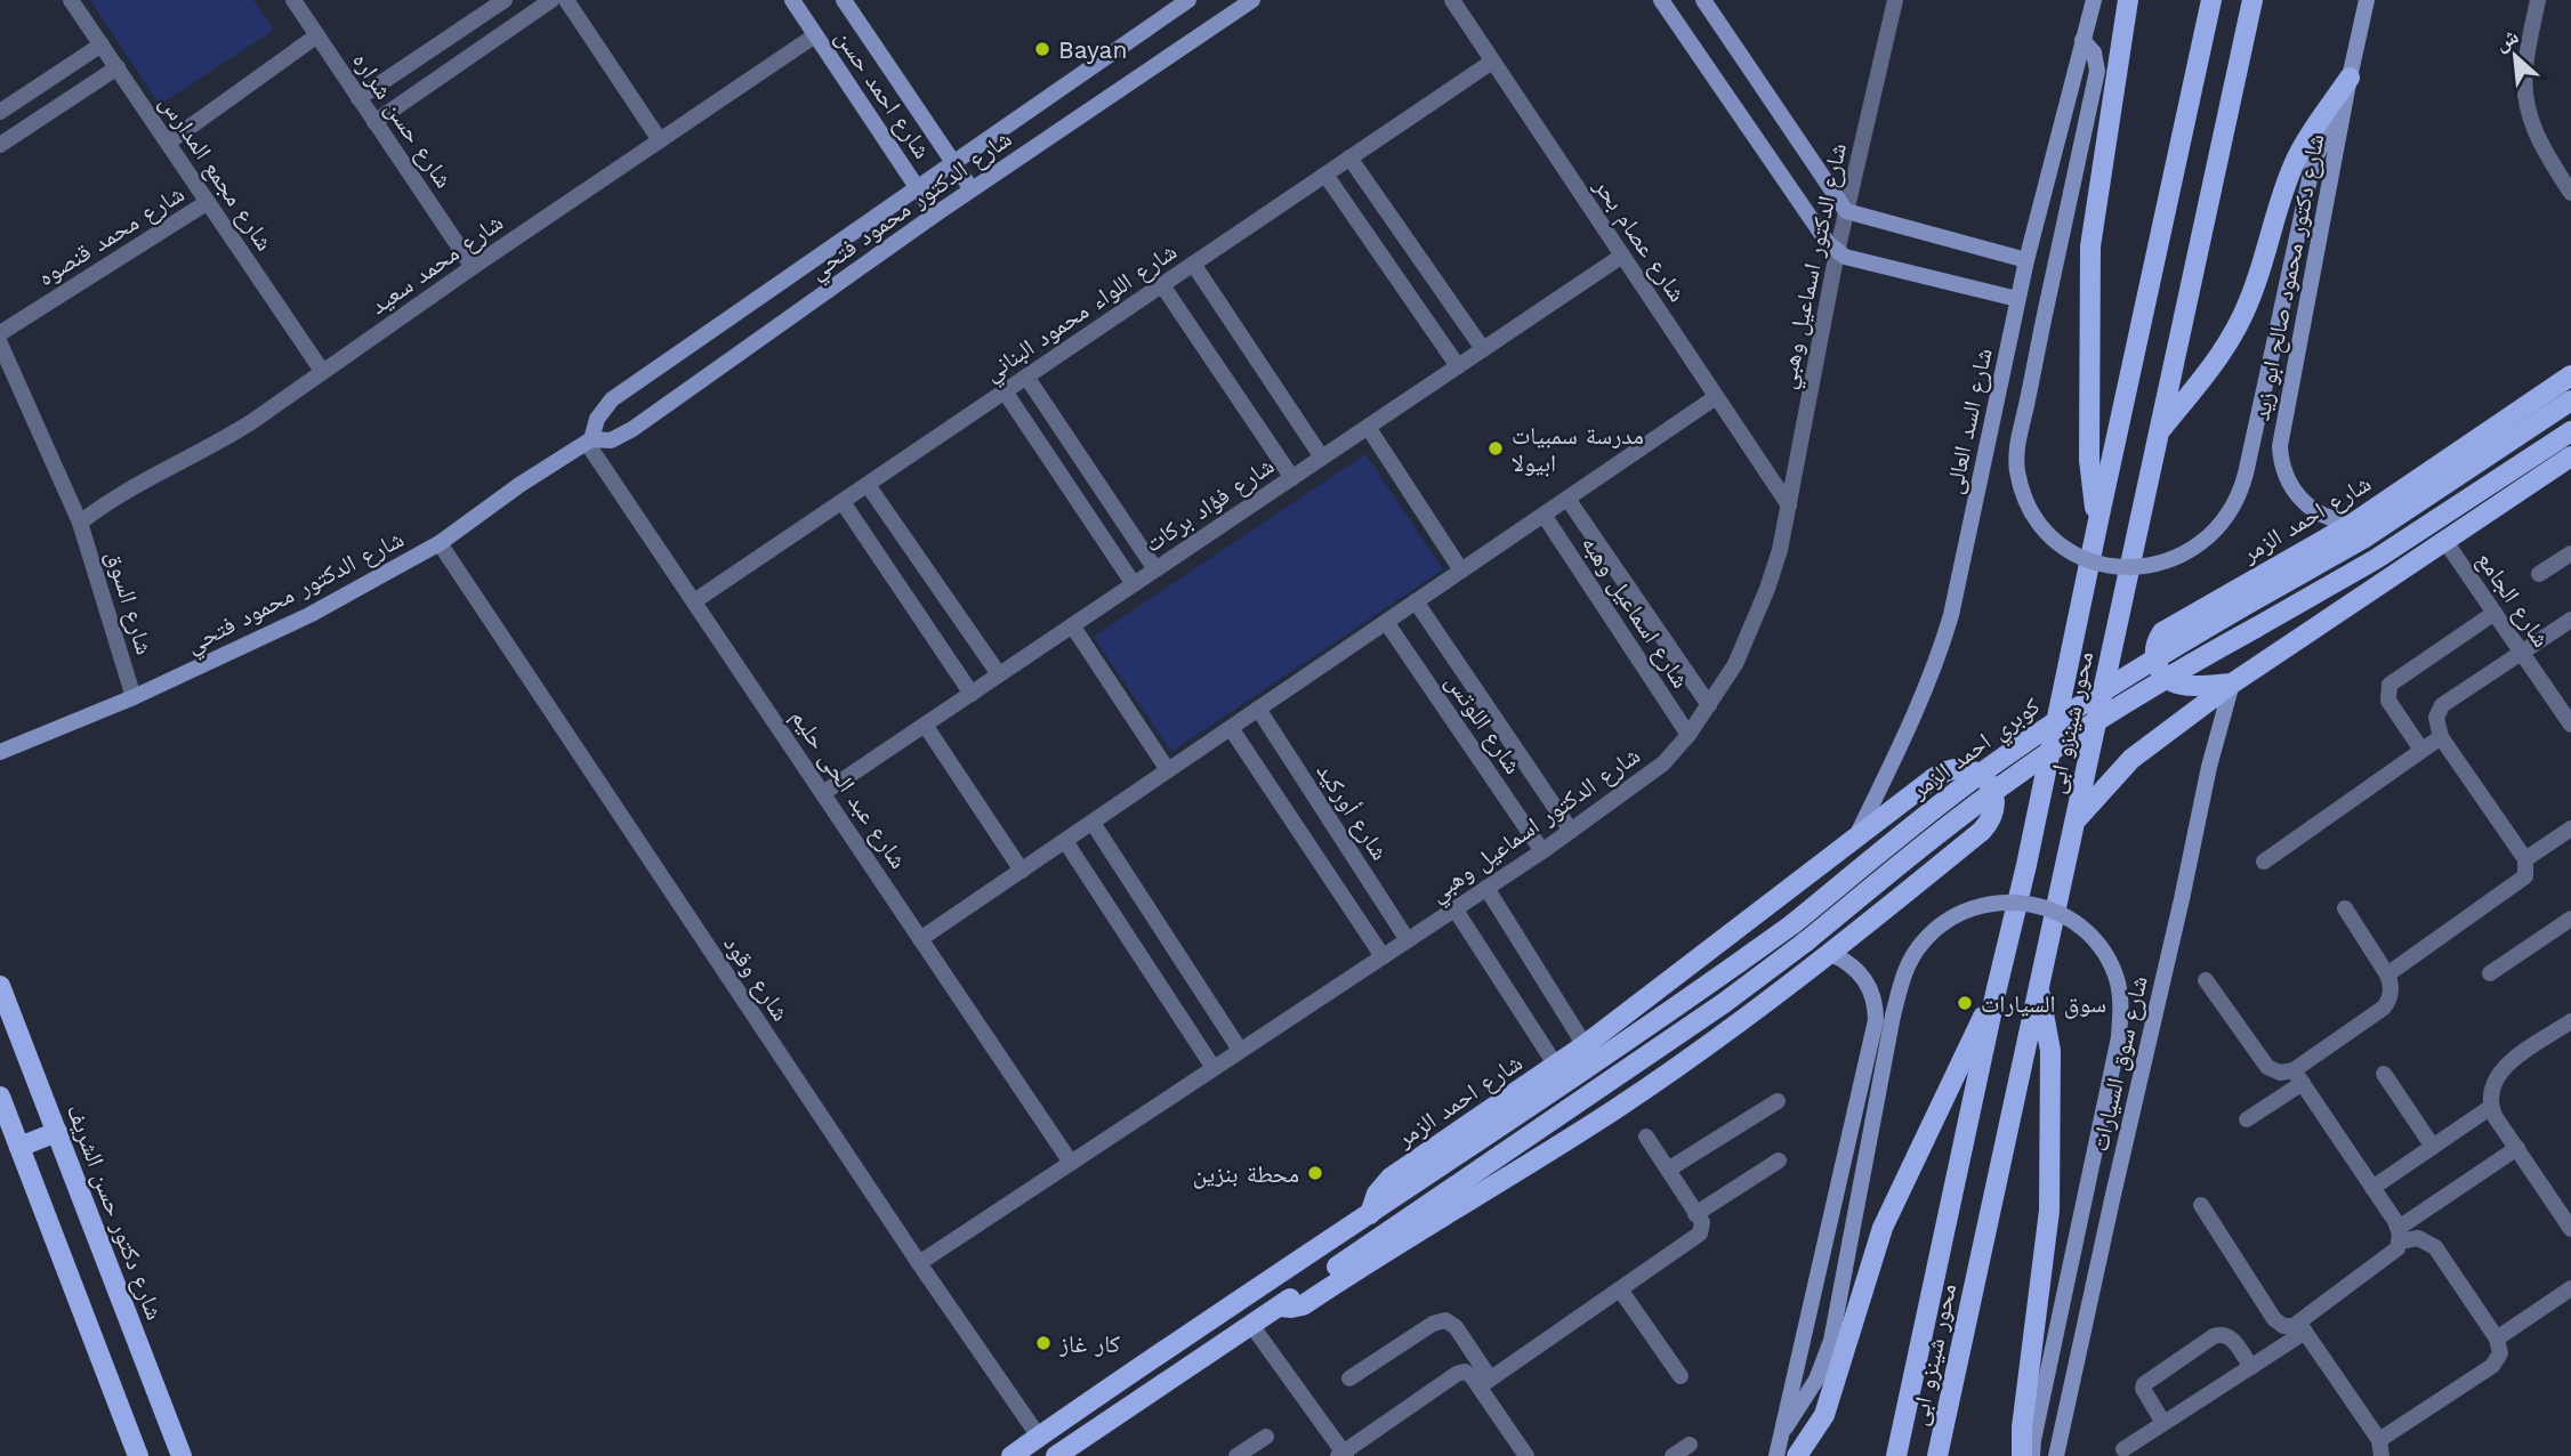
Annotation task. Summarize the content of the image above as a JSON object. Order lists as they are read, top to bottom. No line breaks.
{"streets":{"main road":["شارع احمد الزمر","محور شينزو ابى","كوبري احمد الزمر","شارع دكتور حسن الشريف"],"street":["شارع احمد حسن","شارع حسن شراره","شارع مجمع المدارس","شارع الدكتور محمود فتحي","شارع محمد قنصوه","شارع عصام بحر","شارع محمد سعيد","شارع الدكتور اسماعيل وهبي","شارع دكتور محمود صالح ابو زيد","شارع اللواء محمود البناني","شارع السد العالى","شارع فؤاد بركات","شارع الجامع","شارع السوق","شارع اسماعيل وهبه","شارع اللوتس","شارع عبد الحى حليم","شارع أوركيد","شارع وقود","شارع سوق السيارات"]},"crossings":[["شارع احمد حسن","شارع الدكتور محمود فتحي"],["شارع احمد حسن","شارع محمد سعيد"],["شارع حسن شراره","شارع محمد سعيد"],["شارع مجمع المدارس","شارع محمد قنصوه"],["شارع مجمع المدارس","شارع محمد سعيد"],["شارع الدكتور محمود فتحي","شارع السوق"],["شارع الدكتور محمود فتحي","شارع عبد الحى حليم"],["شارع الدكتور محمود فتحي","شارع وقود"],["شارع عصام بحر","شارع الدكتور اسماعيل وهبي"],["شارع عصام بحر","شارع اللواء محمود البناني"],["شارع عصام بحر","شارع فؤاد بركات"],["شارع محمد سعيد","شارع السوق"],["شارع الدكتور اسماعيل وهبي","شارع اسماعيل وهبه"],["شارع الدكتور اسماعيل وهبي","شارع اللوتس"],["شارع الدكتور اسماعيل وهبي","شارع عبد الحى حليم"],["شارع الدكتور اسماعيل وهبي","شارع أوركيد"],["شارع الدكتور اسماعيل وهبي","شارع وقود"],["شارع دكتور محمود صالح ابو زيد","شارع احمد الزمر"],["شارع اللواء محمود البناني","شارع عبد الحى حليم"],["شارع السد العالى","شارع احمد الزمر"],["شارع فؤاد بركات","شارع عبد الحى حليم"],["شارع احمد الزمر","كوبري احمد الزمر"],["شارع احمد الزمر","شارع وقود"],["شارع احمد الزمر","شارع سوق السيارات"]],"places":["Bayan","مدرسة سمبيات ابيولا","سوق السيارات","محطة بنزين","كار غاز"],"north":"top left"}
